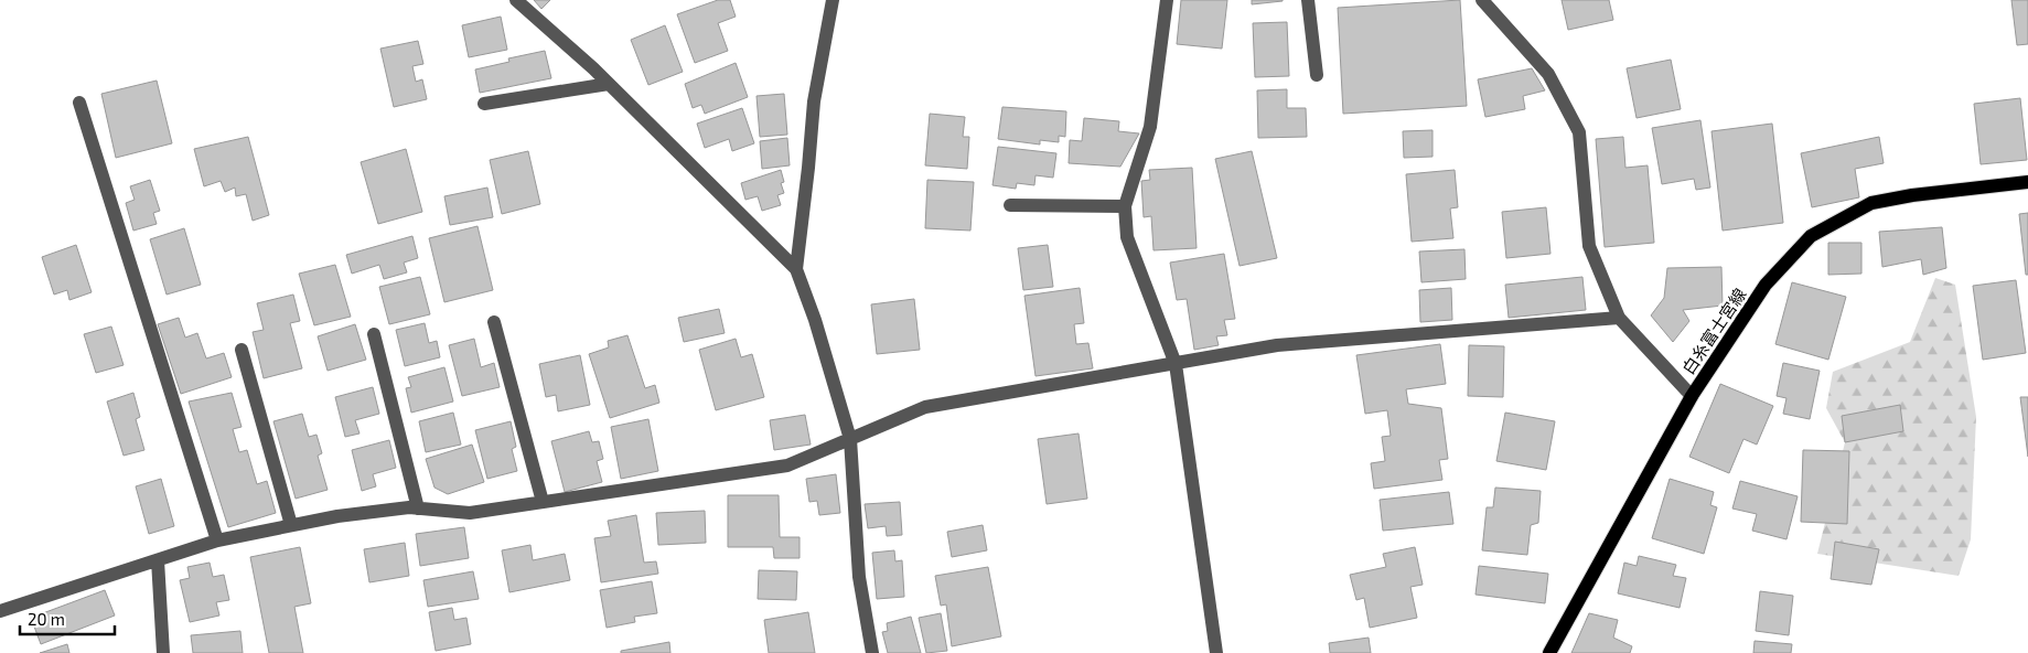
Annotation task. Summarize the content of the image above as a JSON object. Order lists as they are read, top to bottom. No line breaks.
{"streets":{"main road":["白糸富士宮線"]},"scale_bar":"20 m"}
